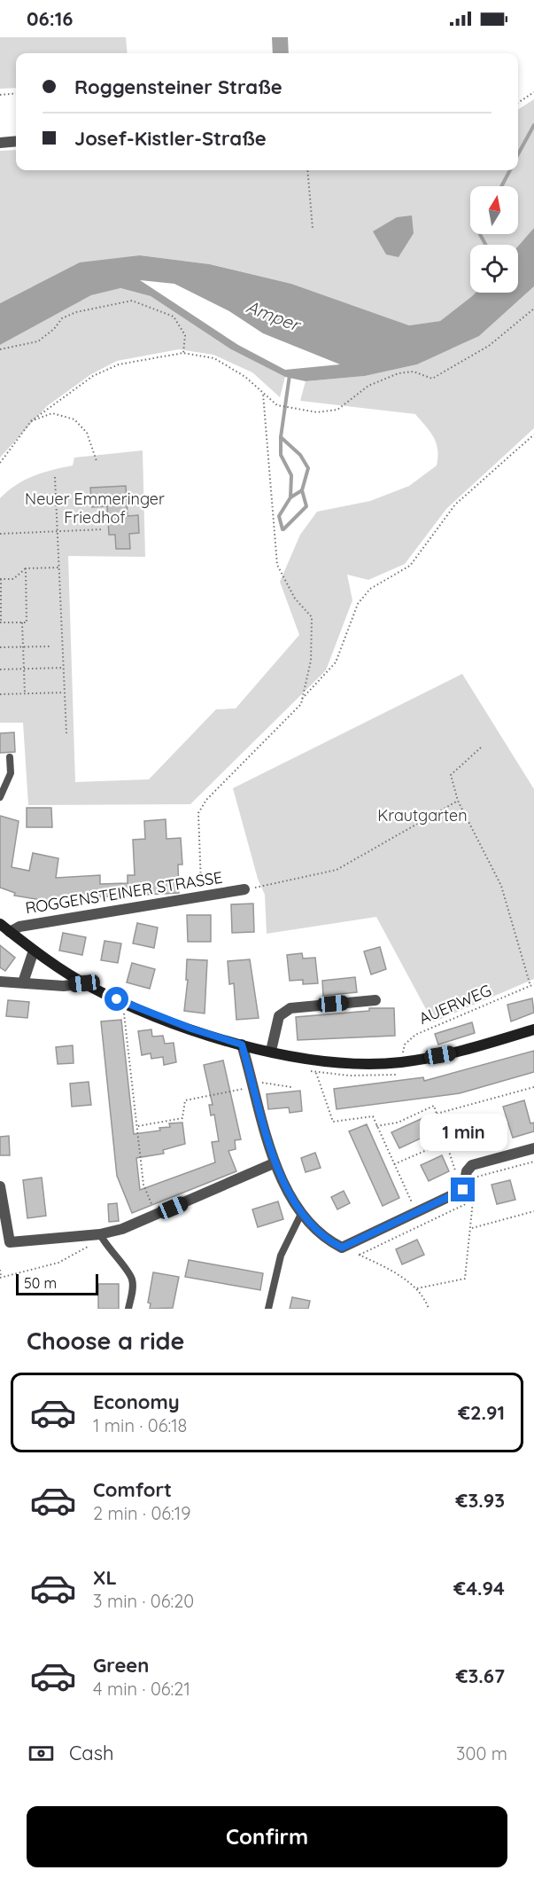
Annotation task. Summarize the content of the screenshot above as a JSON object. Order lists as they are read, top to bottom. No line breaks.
{"streets":{"street":["ROGGENSTEINER STRASSE"],"path":["AUERWEG"]},"crossings":[["ROGGENSTEINER STRASSE","AUERWEG"]],"water":["Amper"],"parks":["Neuer Emmeringer Friedhof","Krautgarten"],"scale_bar":"50 m","north":"top","page":{"status":"06:16","banner":["Roggensteiner Straße","Josef-Kistler-Straße"],"bubble":"1 min","scale":"50 m","heading":"Choose a ride","list":[{"name":"Economy","note":"1 min · 06:18","value":"€2.91"},{"name":"Comfort","note":"2 min · 06:19","value":"€3.93"},{"name":"XL","note":"3 min · 06:20","value":"€4.94"},{"name":"Green","note":"4 min · 06:21","value":"€3.67"}],"pay":["Cash","300 m"],"buttons":"Confirm"}}
